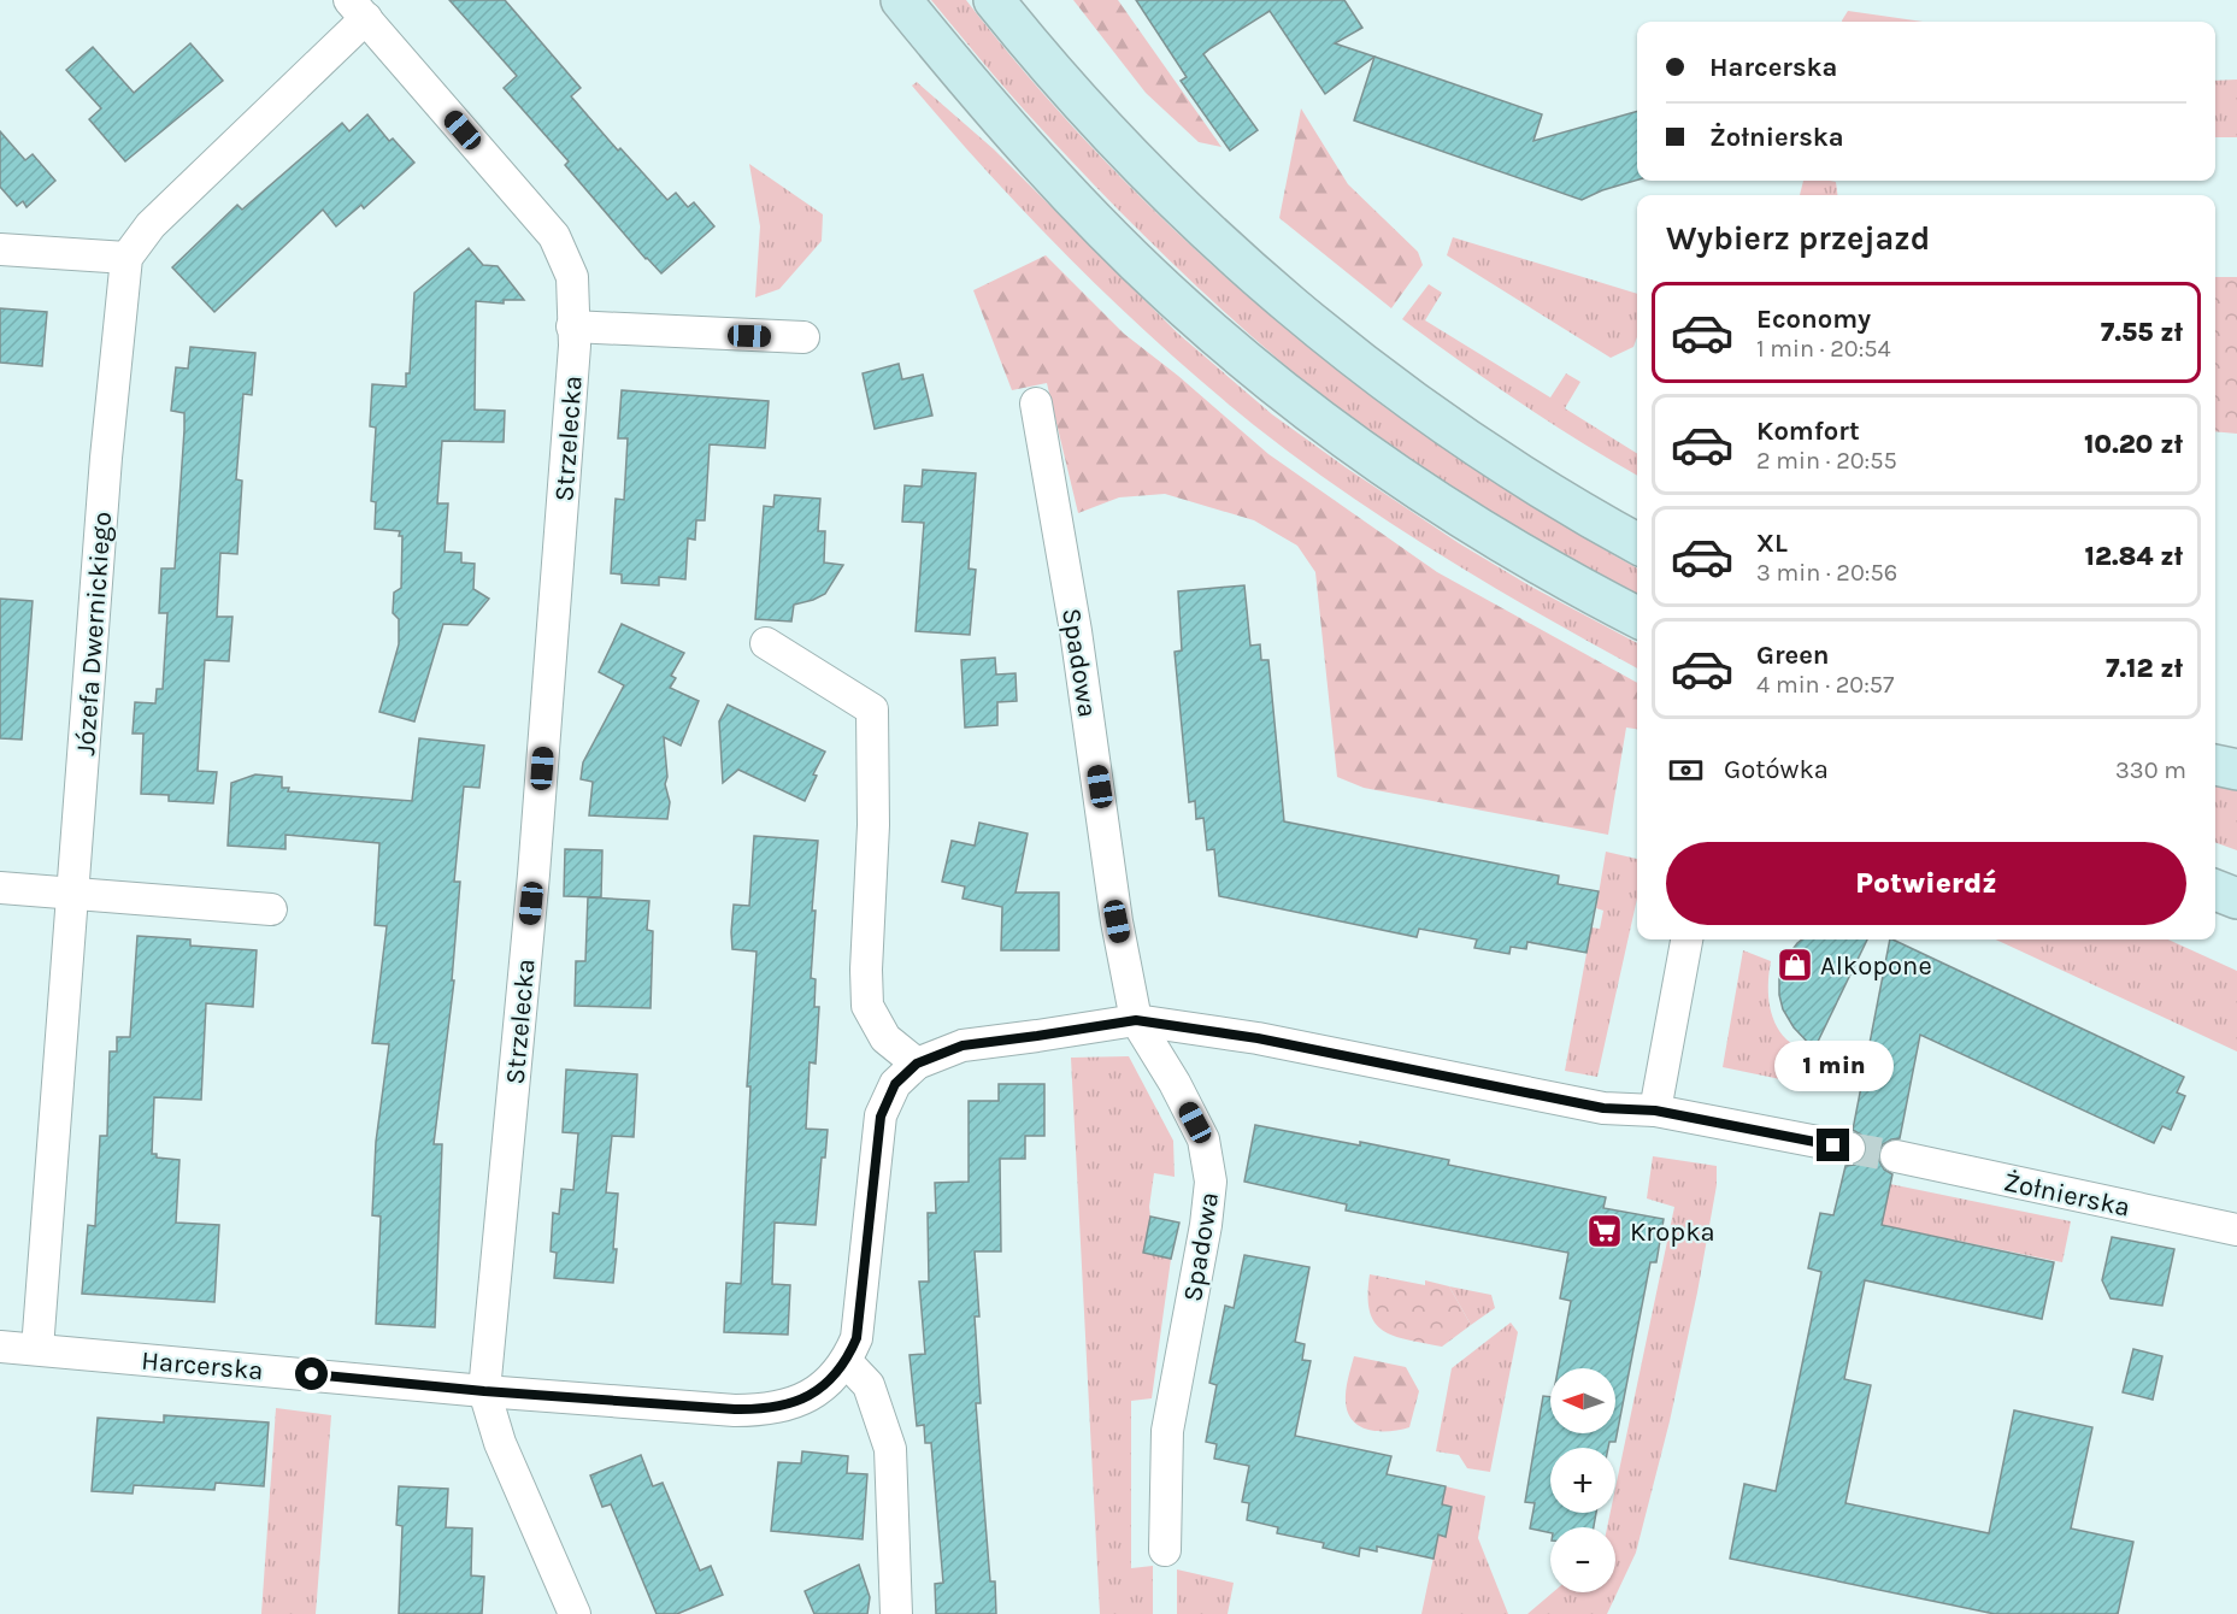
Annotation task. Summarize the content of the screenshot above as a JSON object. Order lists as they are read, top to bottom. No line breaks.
{"streets":{"street":["Strzelecka","Józefa Dwernickiego","Spadowa","Żołnierska","Harcerska"]},"crossings":[["Strzelecka","Harcerska"],["Józefa Dwernickiego","Harcerska"],["Spadowa","Harcerska"]],"places":{"shop":["Alkopone"],"supermarket":["Kropka"]},"north":"left","page":{"banner":["Harcerska","Żołnierska"],"heading":"Wybierz przejazd","list":[{"name":"Economy","note":"1 min · 20:54","value":"7.55 zł"},{"name":"Komfort","note":"2 min · 20:55","value":"10.20 zł"},{"name":"XL","note":"3 min · 20:56","value":"12.84 zł"},{"name":"Green","note":"4 min · 20:57","value":"7.12 zł"}],"pay":["Gotówka","330 m"],"buttons":"Potwierdź","bubble":"1 min","map_buttons":["+","−"]}}
